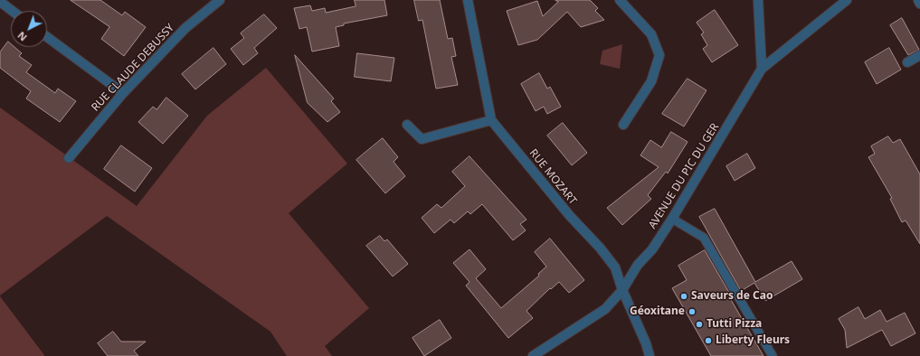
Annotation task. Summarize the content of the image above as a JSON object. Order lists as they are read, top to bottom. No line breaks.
{"streets":{"street":["RUE CLAUDE DEBUSSY","AVENUE DU PIC DU GER","RUE MOZART"]},"crossings":[["AVENUE DU PIC DU GER","RUE MOZART"]],"places":["Saveurs de Cao","Géoxitane","Tutti Pizza","Liberty Fleurs"],"north":"bottom left"}
